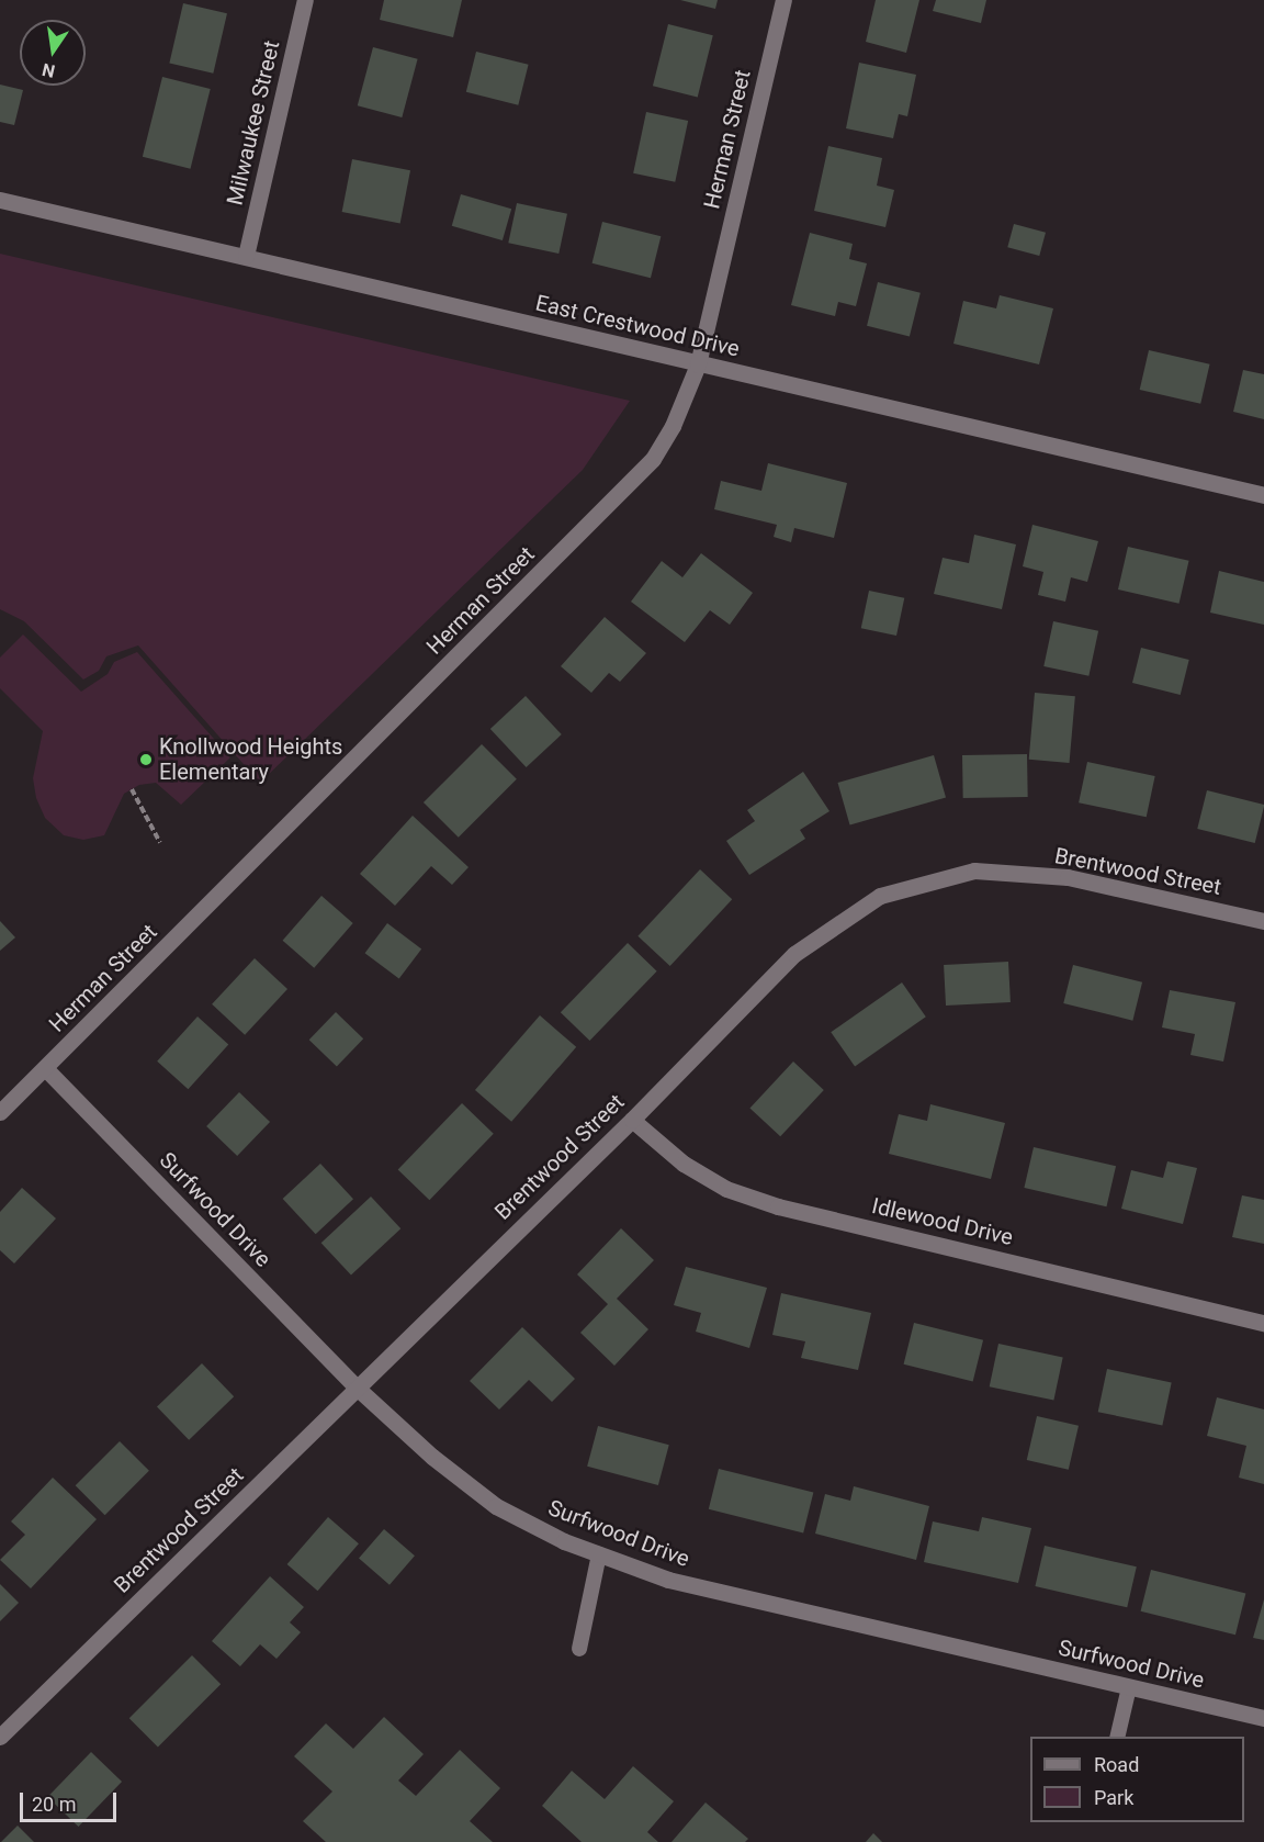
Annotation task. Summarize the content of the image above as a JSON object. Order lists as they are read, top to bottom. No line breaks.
{"streets":{"street":["Milwaukee Street","Herman Street","East Crestwood Drive","Brentwood Street","Surfwood Drive","Idlewood Drive"]},"crossings":[["Milwaukee Street","East Crestwood Drive"],["Herman Street","East Crestwood Drive"],["Herman Street","Surfwood Drive"],["Brentwood Street","Surfwood Drive"],["Brentwood Street","Idlewood Drive"]],"places":["Knollwood Heights Elementary"],"legend":["Road","Park"],"scale_bar":"20 m","north":"bottom"}
